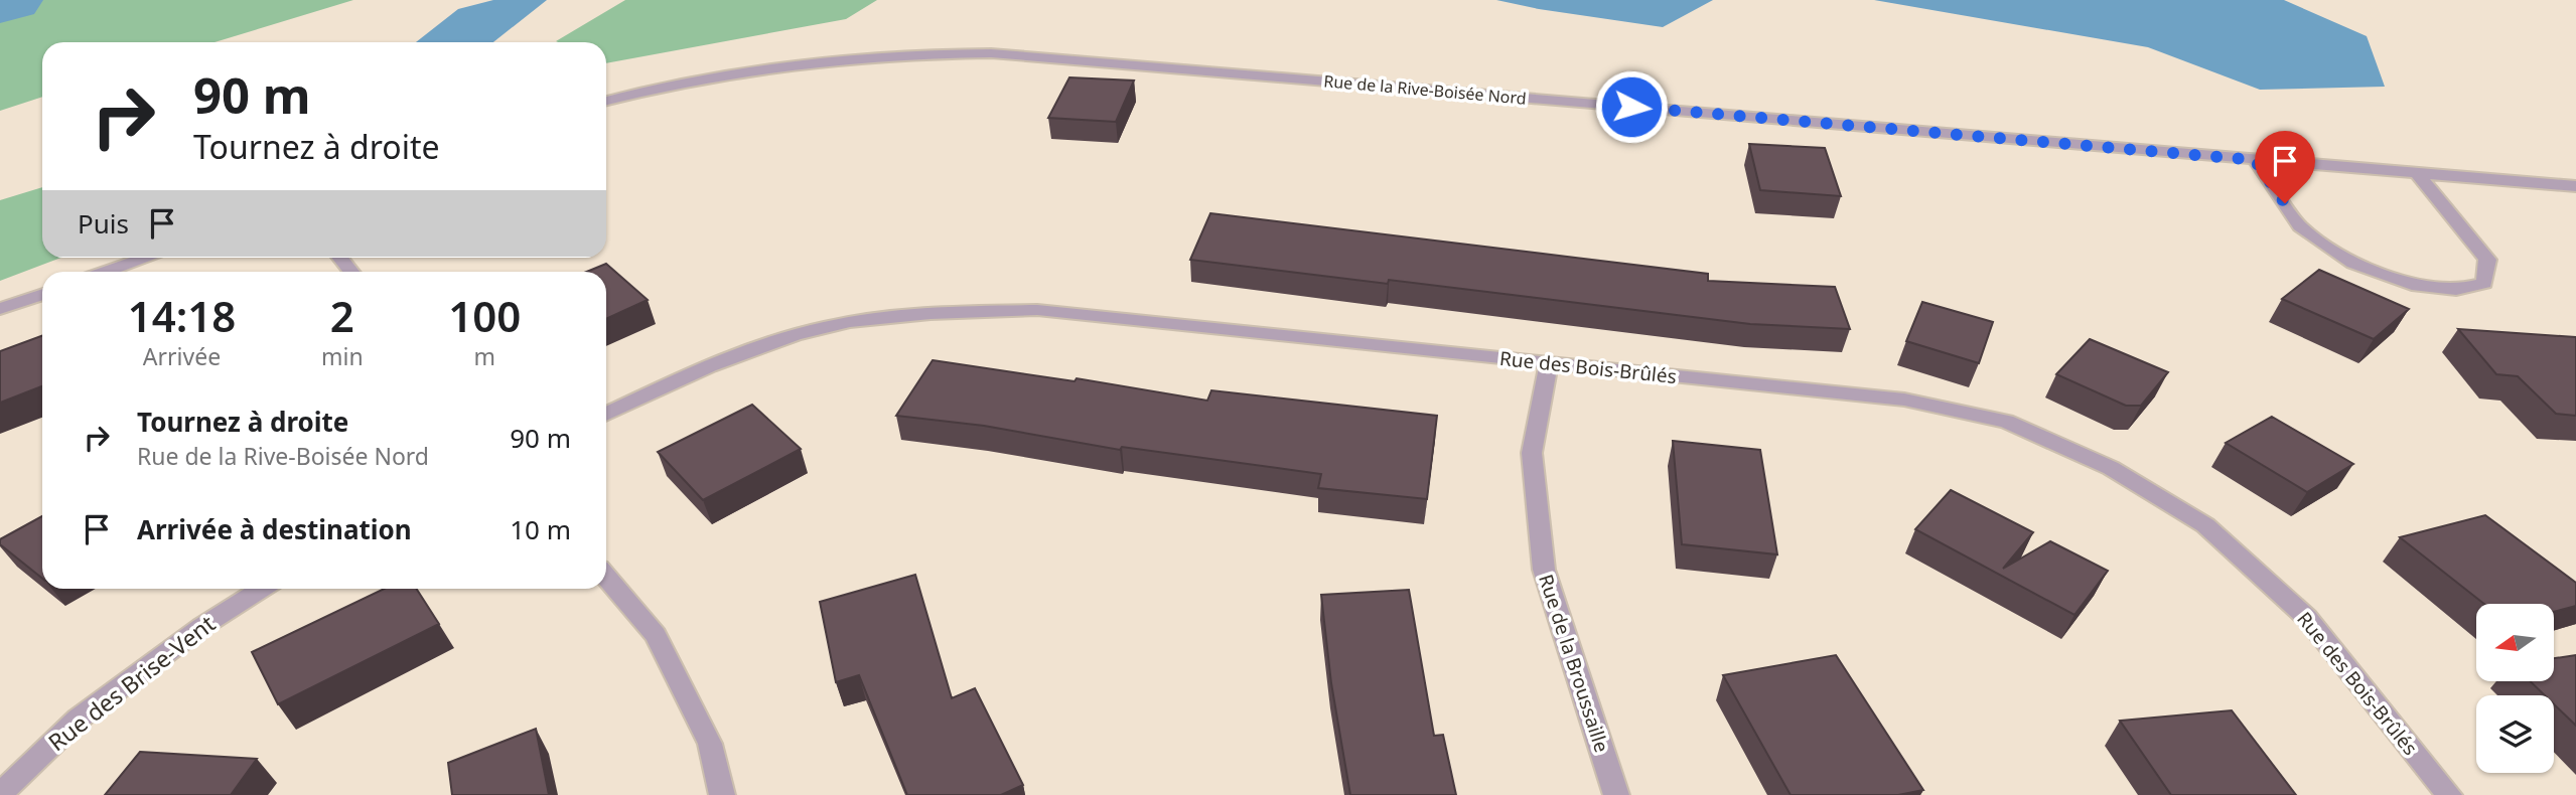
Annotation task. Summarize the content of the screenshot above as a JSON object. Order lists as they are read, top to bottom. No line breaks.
{"streets":{"street":["Rue de la Rive-Boisée Nord","Rue des Bois-Brûlés","Rue de la Broussaille","Rue des Brise-Vent"]},"crossings":[["Rue des Bois-Brûlés","Rue de la Broussaille"]],"north":"left","page":{"turn":["90 m","Tournez à droite"],"then":"Puis","eta":["14:18","Arrivée","2","min","100","m"],"list":[{"name":"Tournez à droite","note":"Rue de la Rive-Boisée Nord","value":"90 m"},{"name":"Arrivée à destination","value":"10 m"}]}}
